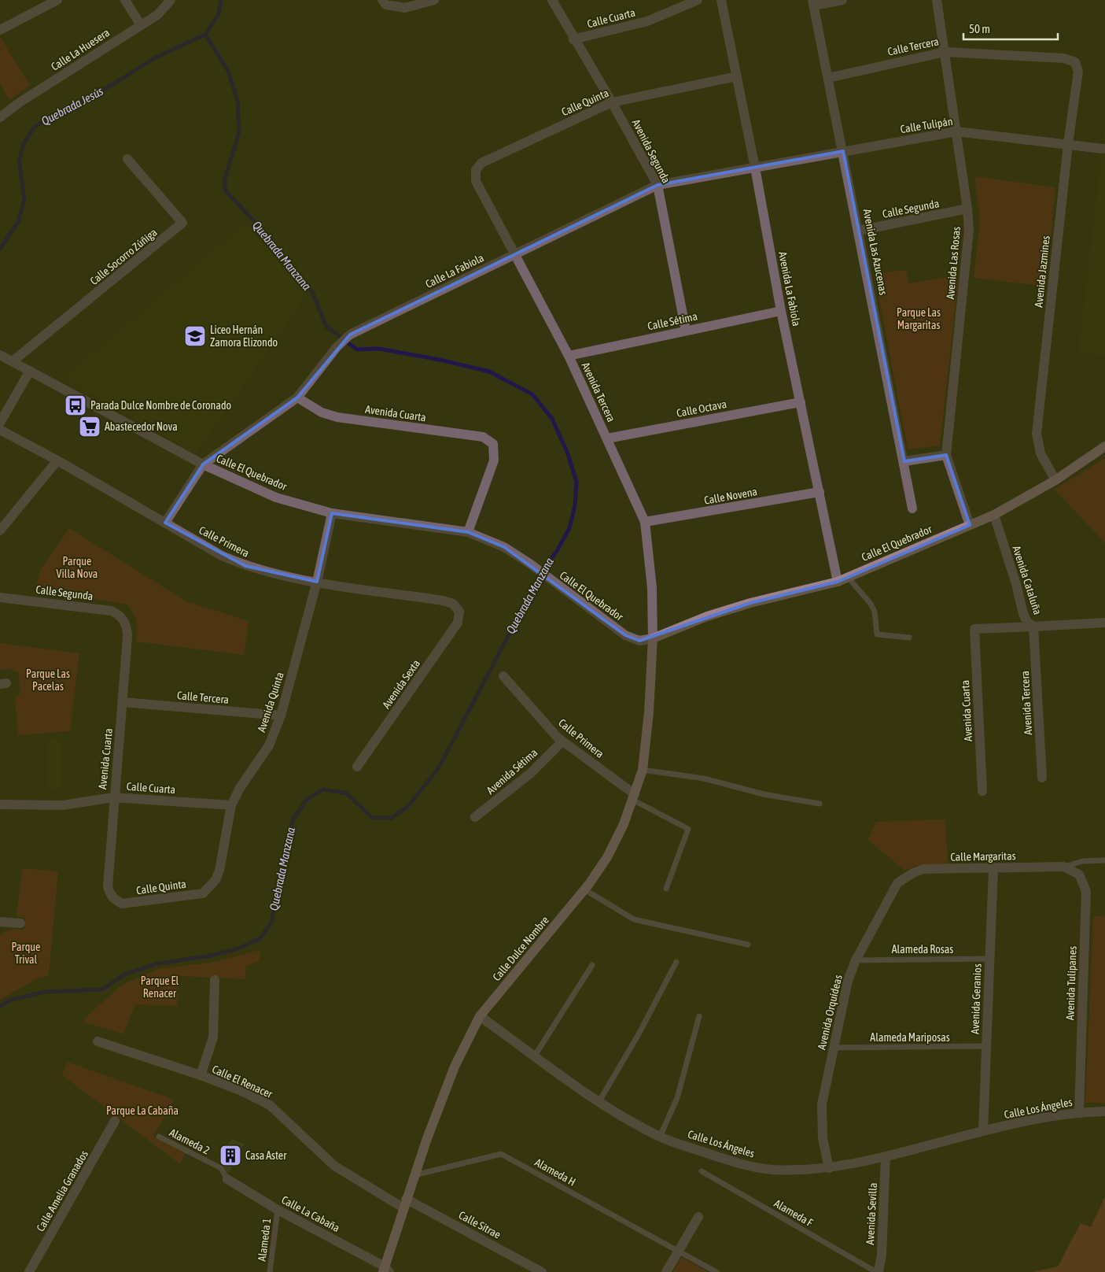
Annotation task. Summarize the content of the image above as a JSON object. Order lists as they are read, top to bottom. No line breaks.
{"streets":{"street":["Calle Cuarta","Calle Tercera","Calle La Huesera","Calle Quinta","Calle Tulipán","Avenida Segunda","Calle Segunda","Avenida Las Azucenas","Calle Socorro Zúñiga","Avenida Las Rosas","Calle La Fabiola","Avenida Jazmines","Avenida La Fabiola","Calle Sétima","Avenida Tercera","Calle Octava","Avenida Cuarta","Calle El Quebrador","Calle Novena","Calle Primera","Avenida Cataluña","Avenida Sexta","Avenida Quinta","Avenida Sétima","Calle Margaritas","Calle Dulce Nombre","Avenida Tulipanes","Avenida Geranios","Avenida Orquídeas","Calle El Renacer","Calle Los Ángeles","Calle Amelia Granados","Calle La Cabaña","Avenida Sevilla","Calle Sitrae"],"lane":["Alameda Rosas","Alameda Mariposas","Alameda 2","Alameda H","Alameda F","Alameda 1"]},"crossings":[["Calle Cuarta","Avenida Segunda"],["Calle Cuarta","Avenida Cuarta"],["Calle Cuarta","Avenida Quinta"],["Calle Tercera","Avenida Las Azucenas"],["Calle Tercera","Avenida Las Rosas"],["Calle Tercera","Avenida Jazmines"],["Calle Tercera","Avenida Cuarta"],["Calle Tercera","Avenida Quinta"],["Calle Quinta","Avenida Segunda"],["Calle Quinta","Avenida La Fabiola"],["Calle Quinta","Avenida Tercera"],["Calle Quinta","Avenida Cuarta"],["Calle Quinta","Avenida Quinta"],["Calle Tulipán","Avenida Las Azucenas"],["Calle Tulipán","Avenida Las Rosas"],["Calle Tulipán","Calle La Fabiola"],["Calle Tulipán","Avenida Jazmines"],["Calle Tulipán","Avenida La Fabiola"],["Avenida Segunda","Calle La Fabiola"],["Avenida Segunda","Calle Sétima"],["Calle Segunda","Avenida Las Azucenas"],["Calle Segunda","Avenida Las Rosas"],["Calle Segunda","Avenida Cuarta"],["Calle Socorro Zúñiga","Calle El Quebrador"],["Avenida Las Rosas","Calle El Quebrador"],["Calle La Fabiola","Avenida La Fabiola"],["Calle La Fabiola","Avenida Tercera"],["Calle La Fabiola","Avenida Cuarta"],["Calle La Fabiola","Calle El Quebrador"],["Avenida Jazmines","Calle El Quebrador"],["Avenida La Fabiola","Calle Sétima"],["Avenida La Fabiola","Calle Octava"],["Avenida La Fabiola","Calle El Quebrador"],["Avenida La Fabiola","Calle Novena"],["Calle Sétima","Avenida Tercera"],["Avenida Tercera","Calle Octava"],["Avenida Tercera","Avenida Cuarta"],["Avenida Tercera","Calle El Quebrador"],["Avenida Tercera","Calle Novena"],["Avenida Tercera","Avenida Cataluña"],["Avenida Tercera","Calle Dulce Nombre"],["Avenida Cuarta","Calle El Quebrador"],["Avenida Cuarta","Avenida Cataluña"],["Calle El Quebrador","Avenida Cataluña"],["Calle El Quebrador","Avenida Quinta"],["Calle El Quebrador","Calle Dulce Nombre"],["Calle Primera","Avenida Sexta"],["Calle Primera","Avenida Quinta"],["Calle Primera","Avenida Sétima"],["Calle Primera","Calle Dulce Nombre"],["Calle Margaritas","Avenida Tulipanes"],["Calle Margaritas","Avenida Geranios"],["Calle Margaritas","Avenida Orquídeas"],["Calle Dulce Nombre","Calle El Renacer"],["Calle Dulce Nombre","Calle Los Ángeles"],["Calle Dulce Nombre","Alameda H"],["Calle Dulce Nombre","Calle La Cabaña"],["Calle Dulce Nombre","Calle Sitrae"],["Alameda Rosas","Avenida Geranios"],["Alameda Rosas","Avenida Orquídeas"],["Avenida Tulipanes","Calle Los Ángeles"],["Avenida Geranios","Alameda Mariposas"],["Avenida Geranios","Calle Los Ángeles"],["Avenida Orquídeas","Alameda Mariposas"],["Avenida Orquídeas","Calle Los Ángeles"],["Calle El Renacer","Calle Sitrae"],["Calle Los Ángeles","Avenida Sevilla"],["Alameda 2","Calle La Cabaña"],["Alameda F","Avenida Sevilla"],["Calle La Cabaña","Alameda 1"]],"water":["Quebrada Jesús","Quebrada Manzana"],"parks":["Parque Las Margaritas","Parque Villa Nova","Parque Las Pacelas","Parque Trival","Parque El Renacer","Parque La Cabaña"],"places":{"school or university":["Liceo Hernán Zamora Elizondo"],"bus stop":["Parada Dulce Nombre de Coronado"],"supermarket":["Abastecedor Nova"],"building":["Casa Aster"]},"scale_bar":"50 m"}
